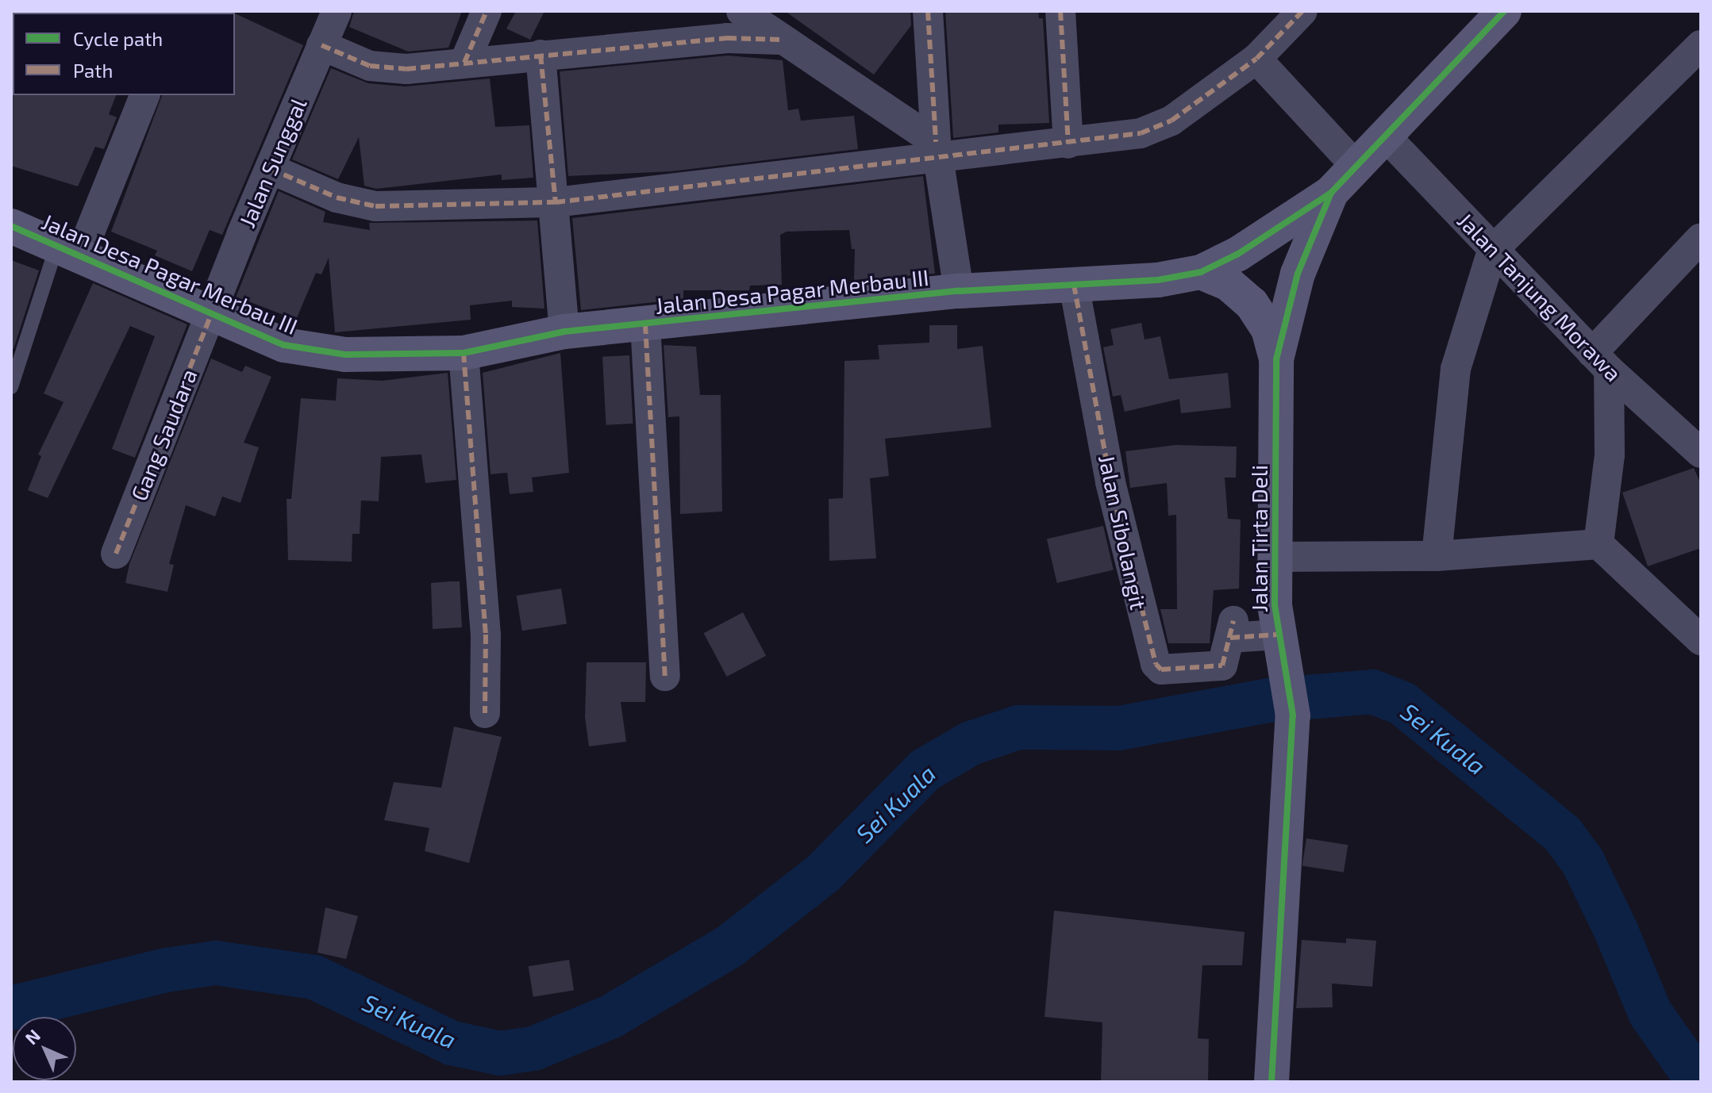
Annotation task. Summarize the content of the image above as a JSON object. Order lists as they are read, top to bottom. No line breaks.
{"streets":{"street":["Jalan Sunggal","Jalan Desa Pagar Merbau III","Jalan Tanjung Morawa","Gang Saudara","Jalan Sibolangit","Jalan Tirta Deli"]},"crossings":[["Jalan Sunggal","Jalan Desa Pagar Merbau III"],["Jalan Sunggal","Gang Saudara"],["Jalan Desa Pagar Merbau III","Jalan Tanjung Morawa"],["Jalan Desa Pagar Merbau III","Gang Saudara"],["Jalan Desa Pagar Merbau III","Jalan Sibolangit"],["Jalan Desa Pagar Merbau III","Jalan Tirta Deli"],["Jalan Sibolangit","Jalan Tirta Deli"]],"water":["Sei Kuala"],"legend":["Cycle path","Path"],"north":"top left"}
